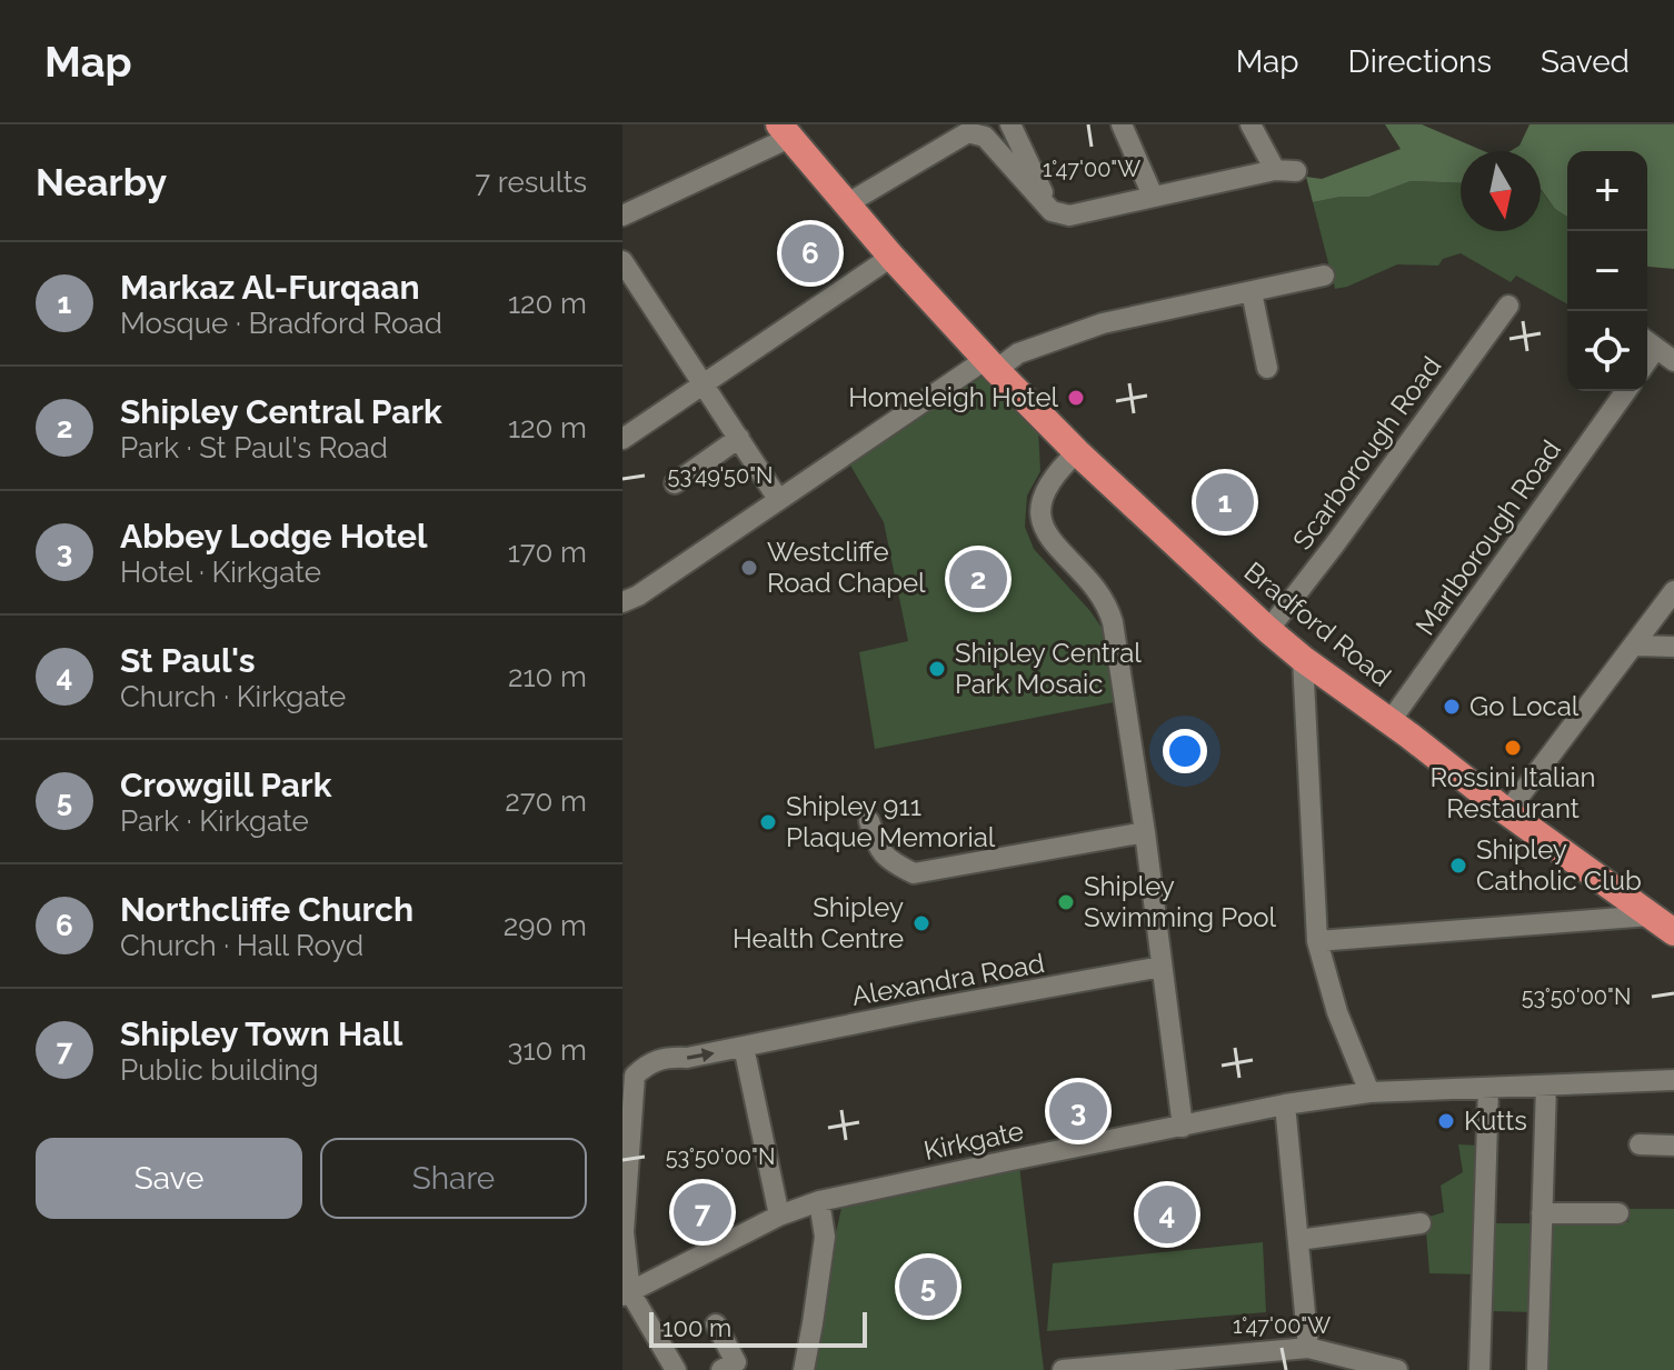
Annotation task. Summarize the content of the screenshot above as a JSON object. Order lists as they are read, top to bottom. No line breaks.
{"streets":{"highway":["Bradford Road"],"street":["Scarborough Road","Marlborough Road","Alexandra Road","Kirkgate"]},"crossings":[["Scarborough Road","Bradford Road"],["Marlborough Road","Bradford Road"],["Alexandra Road","Kirkgate"]],"one_way":["Alexandra Road"],"places":["Homeleigh Hotel","Westcliffe Road Chapel","Shipley Central Park Mosaic","Go Local","Rossini Italian Restaurant","Shipley 911 Plaque Memorial","Shipley Catholic Club","Shipley Swimming Pool","Shipley Health Centre","Kutts"],"scale_bar":"100 m","north":"bottom","page":{"header":"Map","nav":["Map","Directions","Saved"],"heading":["Nearby","7 results"],"map_buttons":["+","−"],"pins":["6","1","2","3","7","4","5"],"list":[{"mark":"1","name":"Markaz Al-Furqaan","note":"Mosque · Bradford Road","value":"120 m"},{"mark":"2","name":"Shipley Central Park","note":"Park · St Paul's Road","value":"120 m"},{"mark":"3","name":"Abbey Lodge Hotel","note":"Hotel · Kirkgate","value":"170 m"},{"mark":"4","name":"St Paul's","note":"Church · Kirkgate","value":"210 m"},{"mark":"5","name":"Crowgill Park","note":"Park · Kirkgate","value":"270 m"},{"mark":"6","name":"Northcliffe Church","note":"Church · Hall Royd","value":"290 m"},{"mark":"7","name":"Shipley Town Hall","note":"Public building","value":"310 m"}],"buttons":["Save","Share"],"scale":"100 m"},"coordinates":["1°47'00\"W","53°49'50\"N","53°50'00\"N"]}
